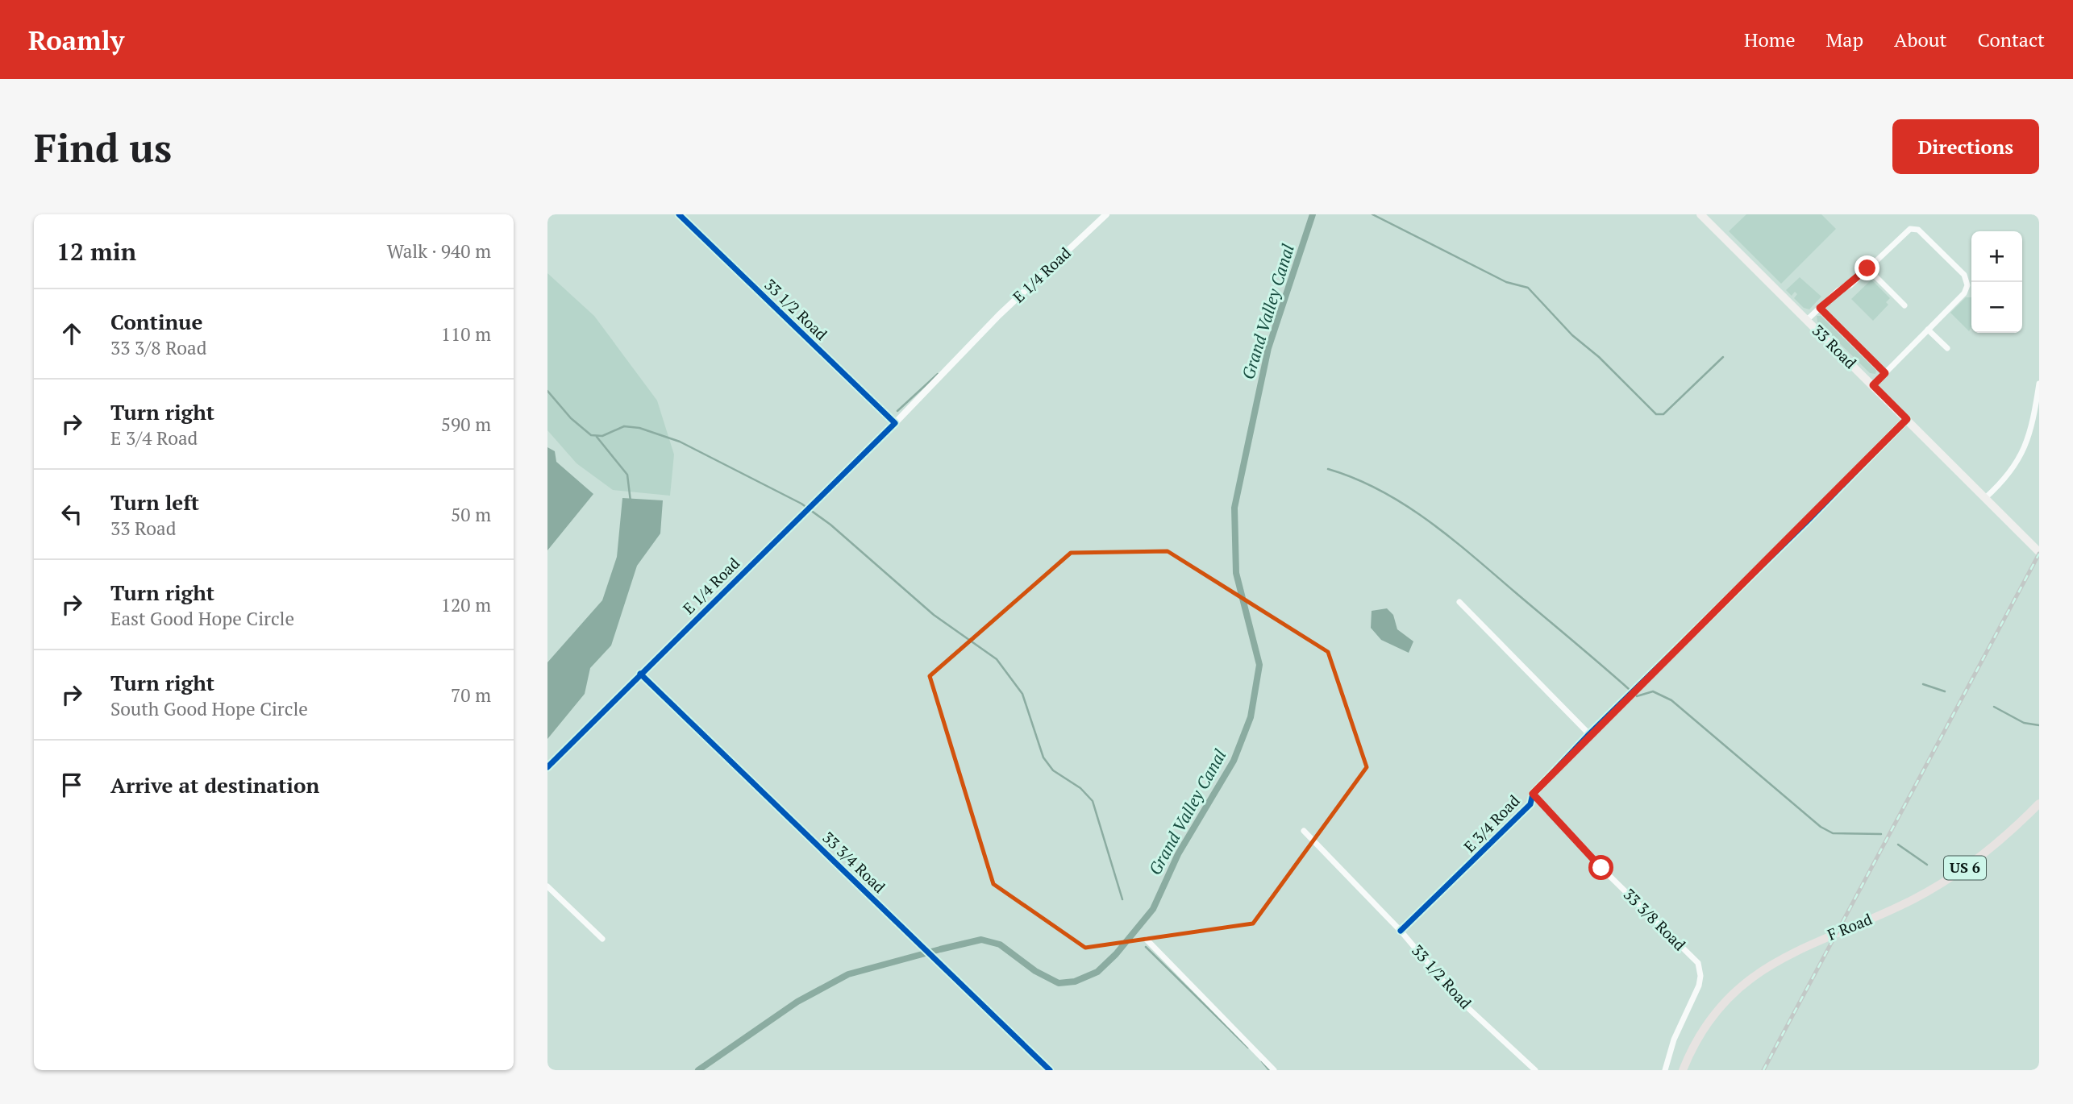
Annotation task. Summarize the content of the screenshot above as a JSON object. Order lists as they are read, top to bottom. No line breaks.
{"streets":{"main road":["33 Road","US 6","F Road"],"street":["E 1/4 Road","33 1/2 Road","E 3/4 Road","33 3/4 Road","33 3/8 Road"]},"crossings":[["E 1/4 Road","33 1/2 Road"],["E 1/4 Road","33 3/4 Road"],["33 1/2 Road","E 3/4 Road"],["33 Road","E 3/4 Road"],["E 3/4 Road","33 3/8 Road"]],"water":["Grand Valley Canal"],"page":{"header":"Roamly","nav":["Home","Map","About","Contact"],"buttons":"Directions","title":"Find us","heading":["12 min","Walk · 940 m"],"map_buttons":["+","−"],"list":[["Continue","33 3/8 Road","110 m"],["Turn right","E 3/4 Road","590 m"],["Turn left","33 Road","50 m"],["Turn right","East Good Hope Circle","120 m"],["Turn right","South Good Hope Circle","70 m"],"Arrive at destination"]}}
